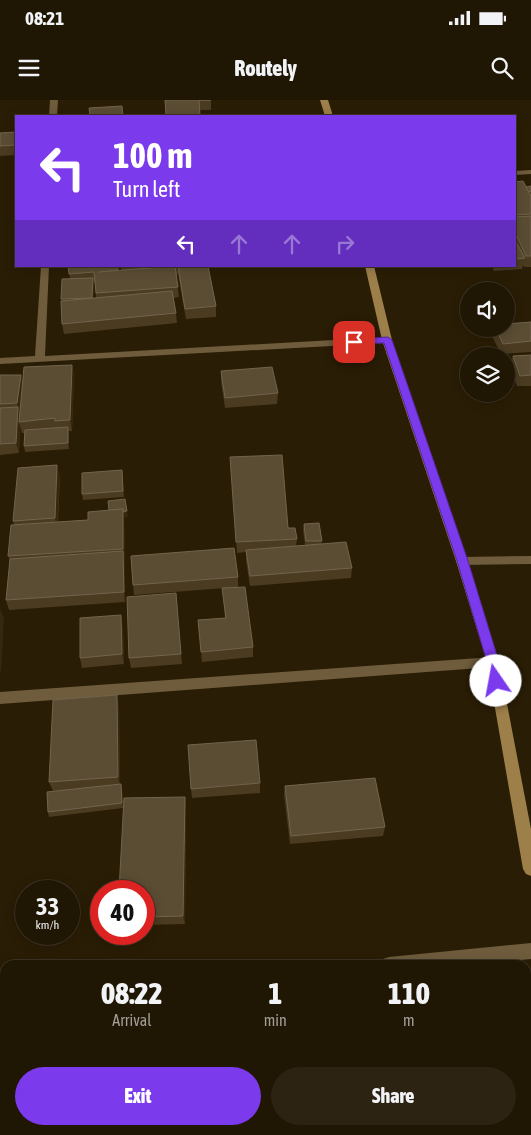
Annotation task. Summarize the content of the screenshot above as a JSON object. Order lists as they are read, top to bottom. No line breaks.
{"page":{"status":"08:21","header":"Routely","turn":["100 m","Turn left"],"speed":"33 km/h","limit":"40","eta":["08:22","Arrival","1","min","110","m"],"buttons":["Exit","Share"]}}
